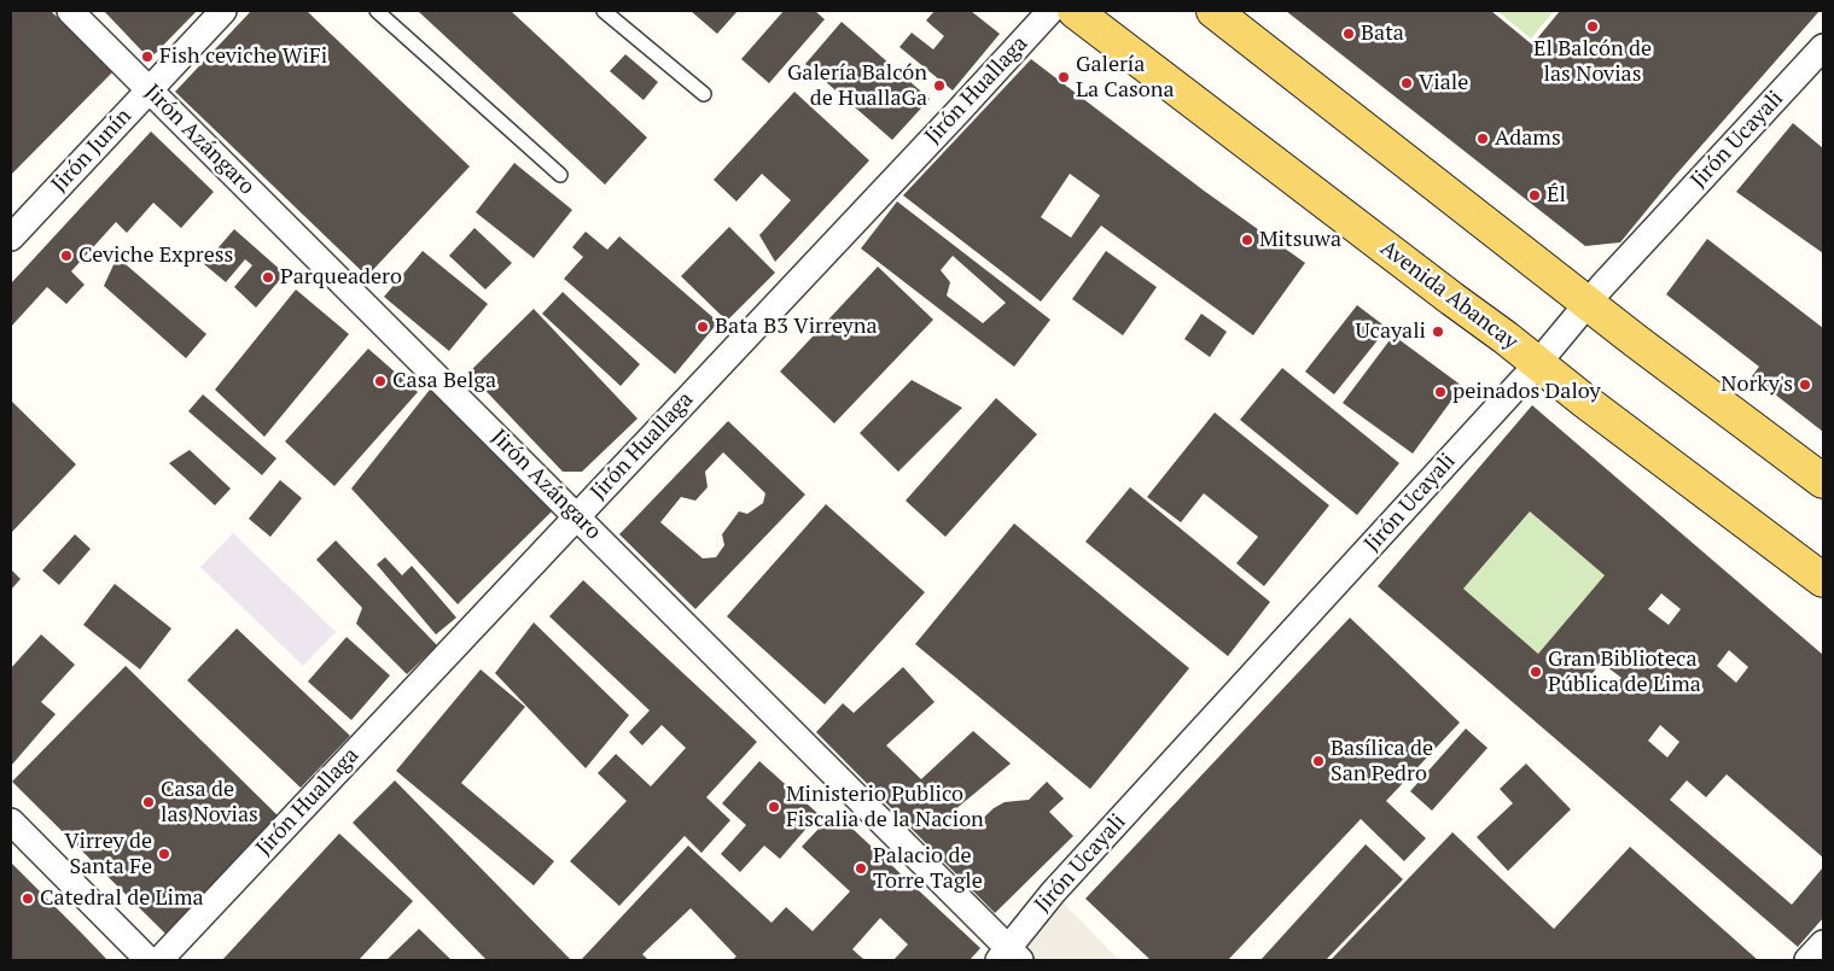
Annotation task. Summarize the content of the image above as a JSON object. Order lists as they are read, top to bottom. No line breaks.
{"streets":{"main road":["Avenida Abancay"],"street":["Jirón Huallaga","Jirón Azángaro","Jirón Ucayali","Jirón Junín"]},"crossings":[["Jirón Huallaga","Jirón Azángaro"],["Jirón Azángaro","Jirón Ucayali"],["Jirón Azángaro","Jirón Junín"],["Jirón Ucayali","Avenida Abancay"]],"places":["El Balcón de las Novias","Bata","Fish ceviche WiFi","Galería La Casona","Viale","Galería Balcón de HuallaGa","Adams","Él","Mitsuwa","Ceviche Express","Parqueadero","Bata B3 Virreyna","Ucayali","Casa Belga","Norky's","peinados Daloy","Gran Biblioteca Pública de Lima","Basílica de San Pedro","Casa de las Novias","Ministerio Publico Fiscalia de la Nacion","Virrey de Santa Fe","Palacio de Torre Tagle","Catedral de Lima"]}
